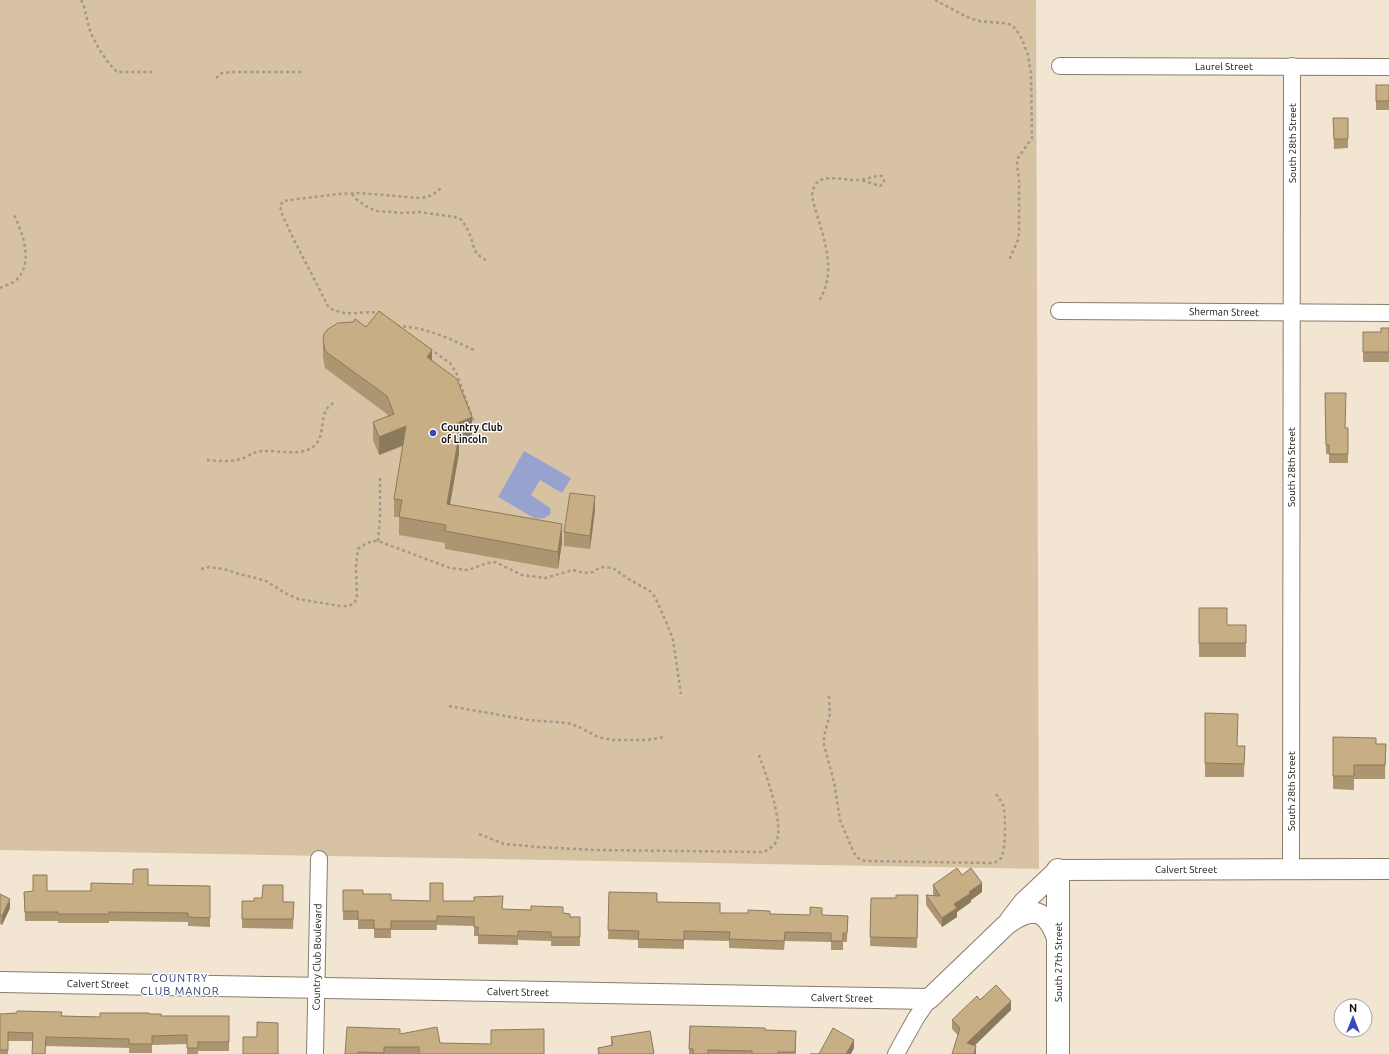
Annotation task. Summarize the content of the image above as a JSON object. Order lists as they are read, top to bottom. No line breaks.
{"streets":{"main road":["South 27th Street"],"street":["Laurel Street","South 28th Street","Sherman Street","Calvert Street","Country Club Boulevard"]},"crossings":[["Laurel Street","South 28th Street"],["South 28th Street","Sherman Street"],["South 28th Street","Calvert Street"],["Calvert Street","Country Club Boulevard"],["Calvert Street","South 27th Street"]],"districts":["COUNTRY CLUB MANOR"],"places":["Country Club of Lincoln"],"north":"top"}
